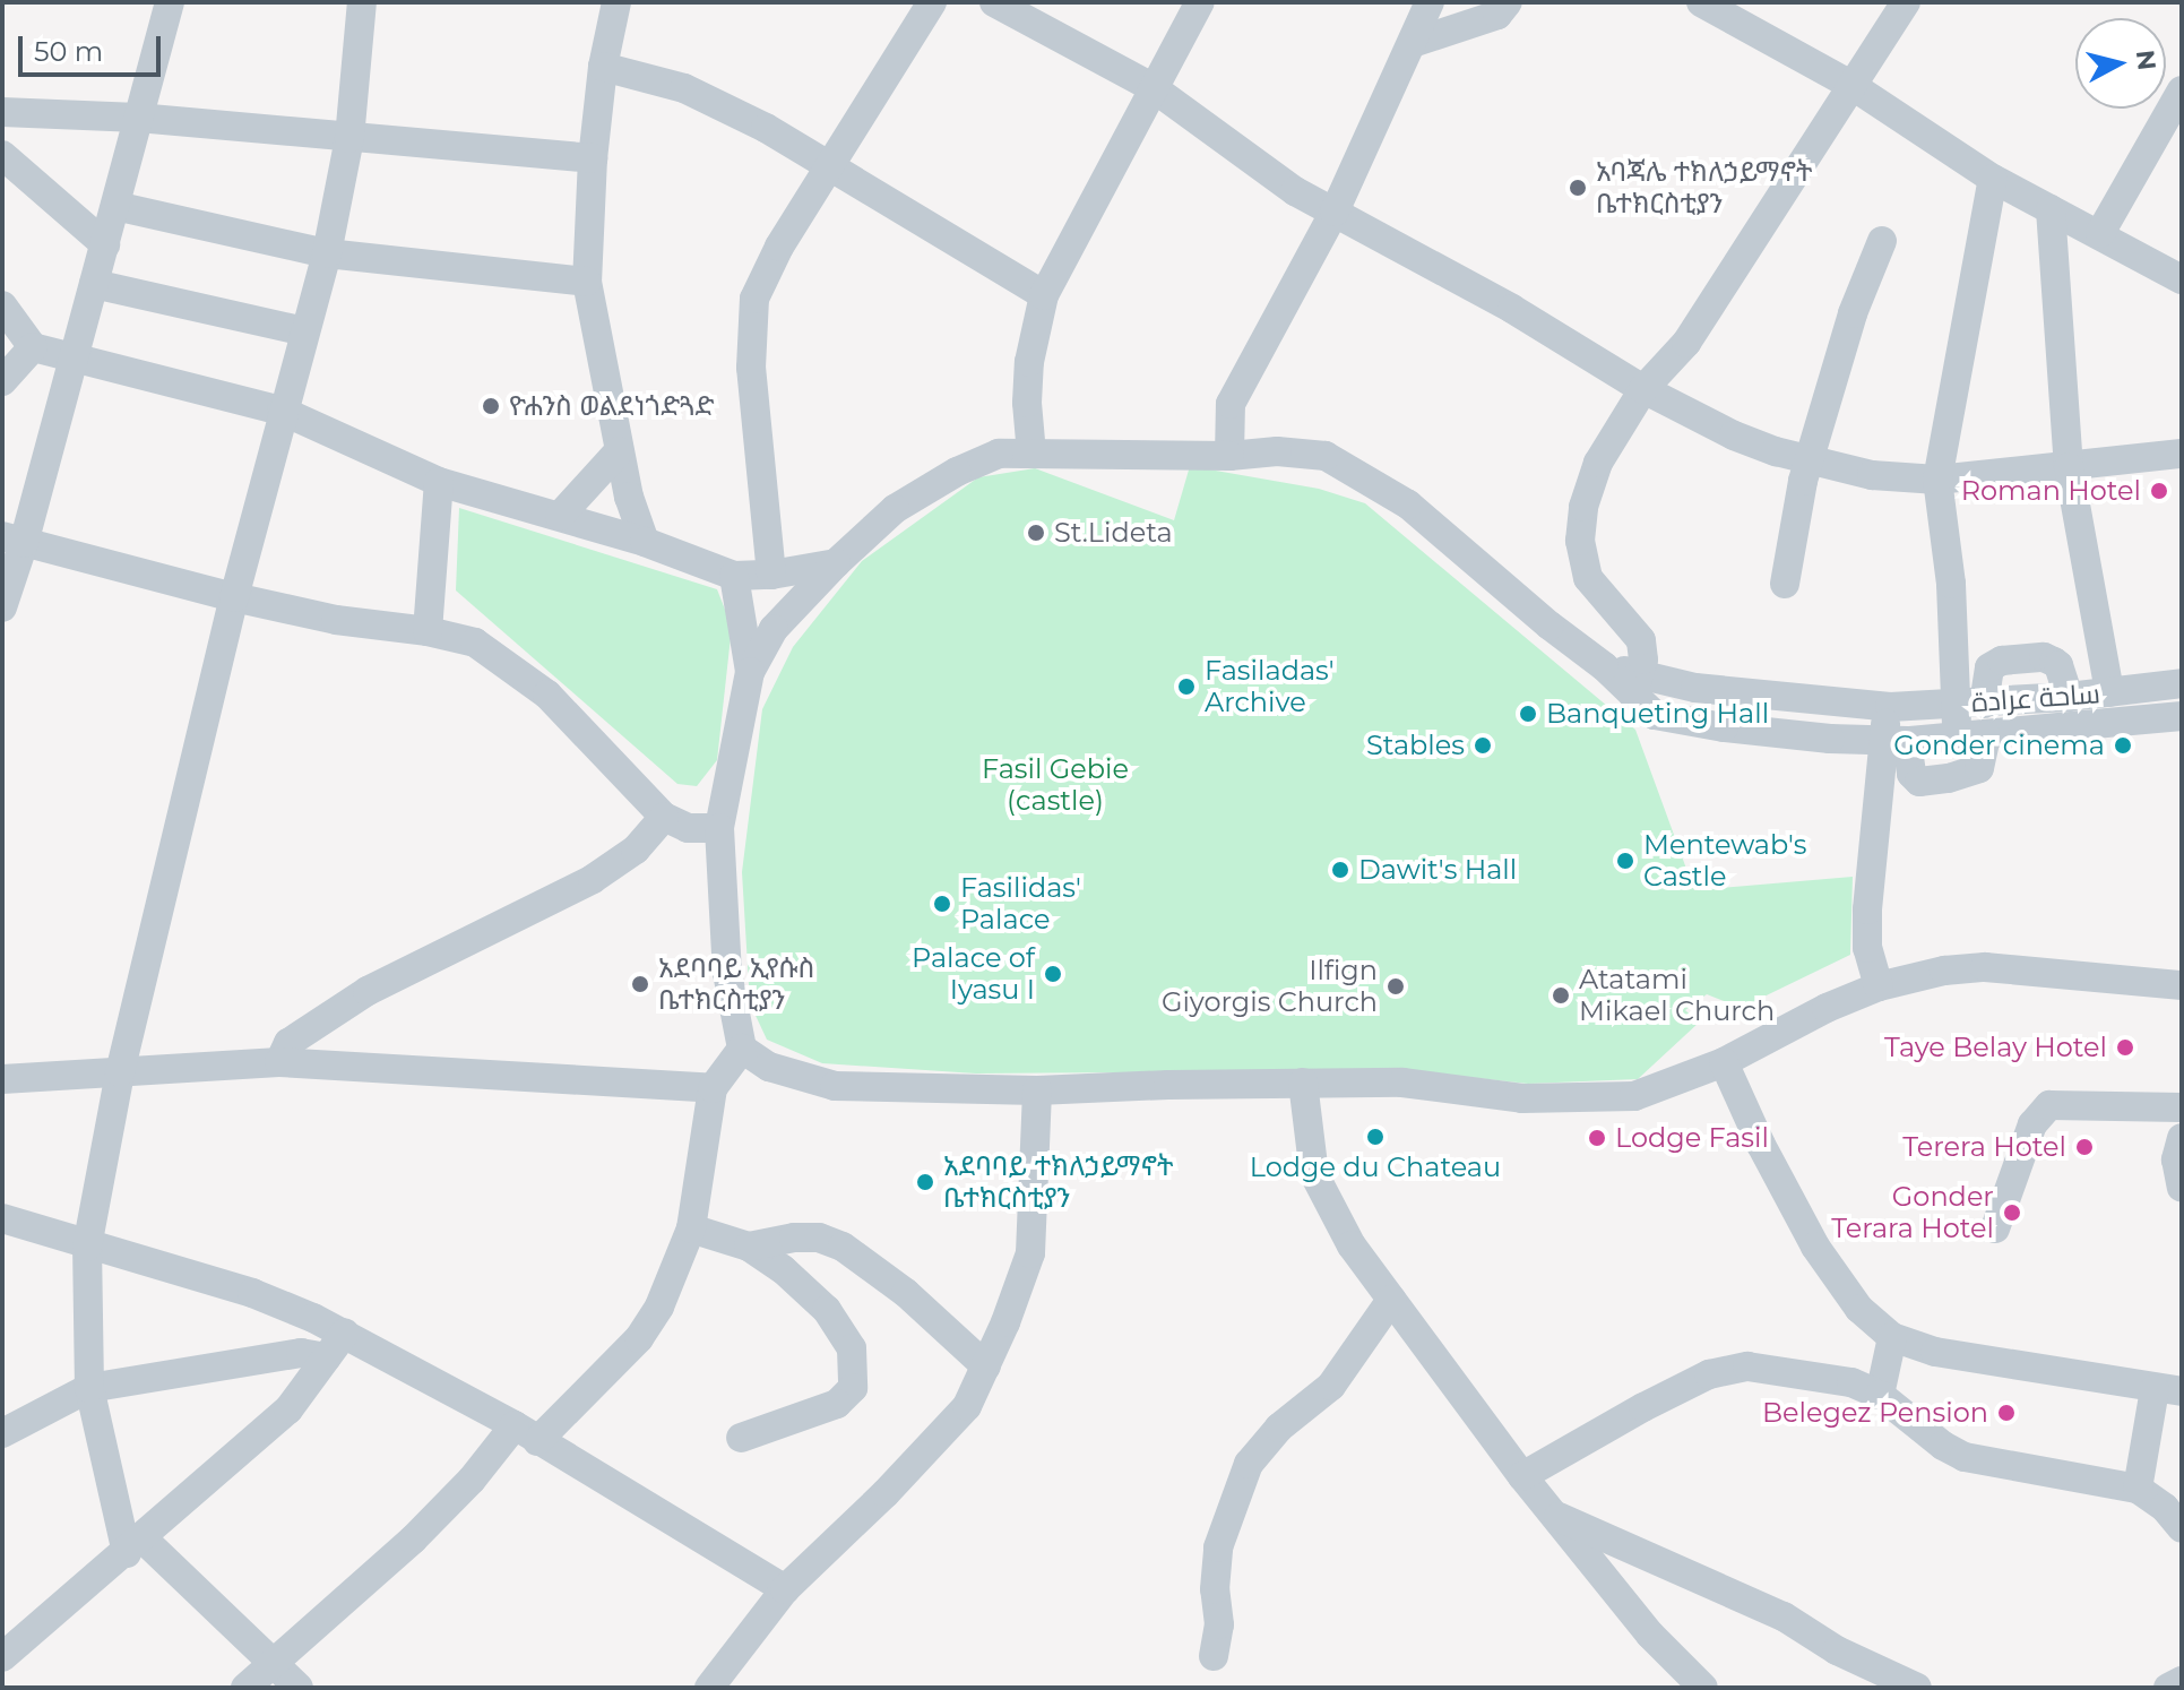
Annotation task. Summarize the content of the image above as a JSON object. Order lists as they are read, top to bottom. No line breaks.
{"streets":{"street":["ساحة عرادة"]},"parks":["Fasil Gebie (castle)"],"places":["አባጃሌ ተክለኃይማኖት ቤተክርስቲያን","ዮሐንስ ወልደነጎድጓድ","Roman Hotel","St.Lideta","Fasiladas' Archive","Banqueting Hall","Stables","Gonder cinema","Mentewab's Castle","Dawit's Hall","Fasilidas' Palace","Palace of Iyasu I","አደባባይ ኢየሱስ ቤተክርስቲያን","Ilfign Giyorgis Church","Atatami Mikael Church","Taye Belay Hotel","Lodge du Chateau","Lodge Fasil","Terera Hotel","አደባባይ ተክለኃይማኖት ቤተክርስቲያን","Gonder Terara Hotel","Belegez Pension"],"scale_bar":"50 m","north":"right"}
